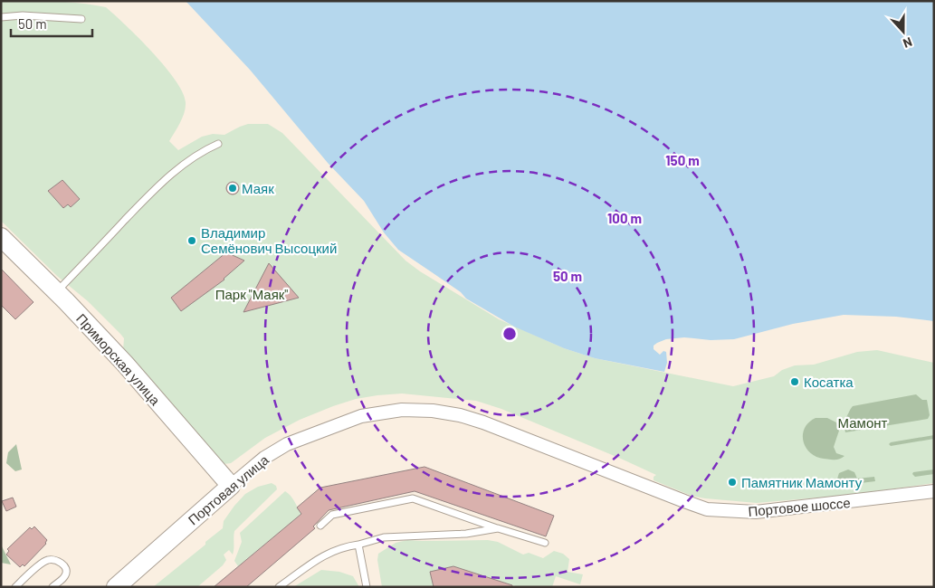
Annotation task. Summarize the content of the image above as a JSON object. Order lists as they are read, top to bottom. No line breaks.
{"streets":{"street":["Приморская улица","Портовая улица","Портовое шоссе"]},"crossings":[["Приморская улица","Портовая улица"],["Портовая улица","Портовое шоссе"]],"parks":["Парк \"Маяк\"","Мамонт"],"places":["Маяк","Владимир Семёнович Высоцкий","Косатка","Памятник Мамонту"],"scale_bar":"50 m","north":"bottom","rings":["150 m","100 m","50 m"]}
